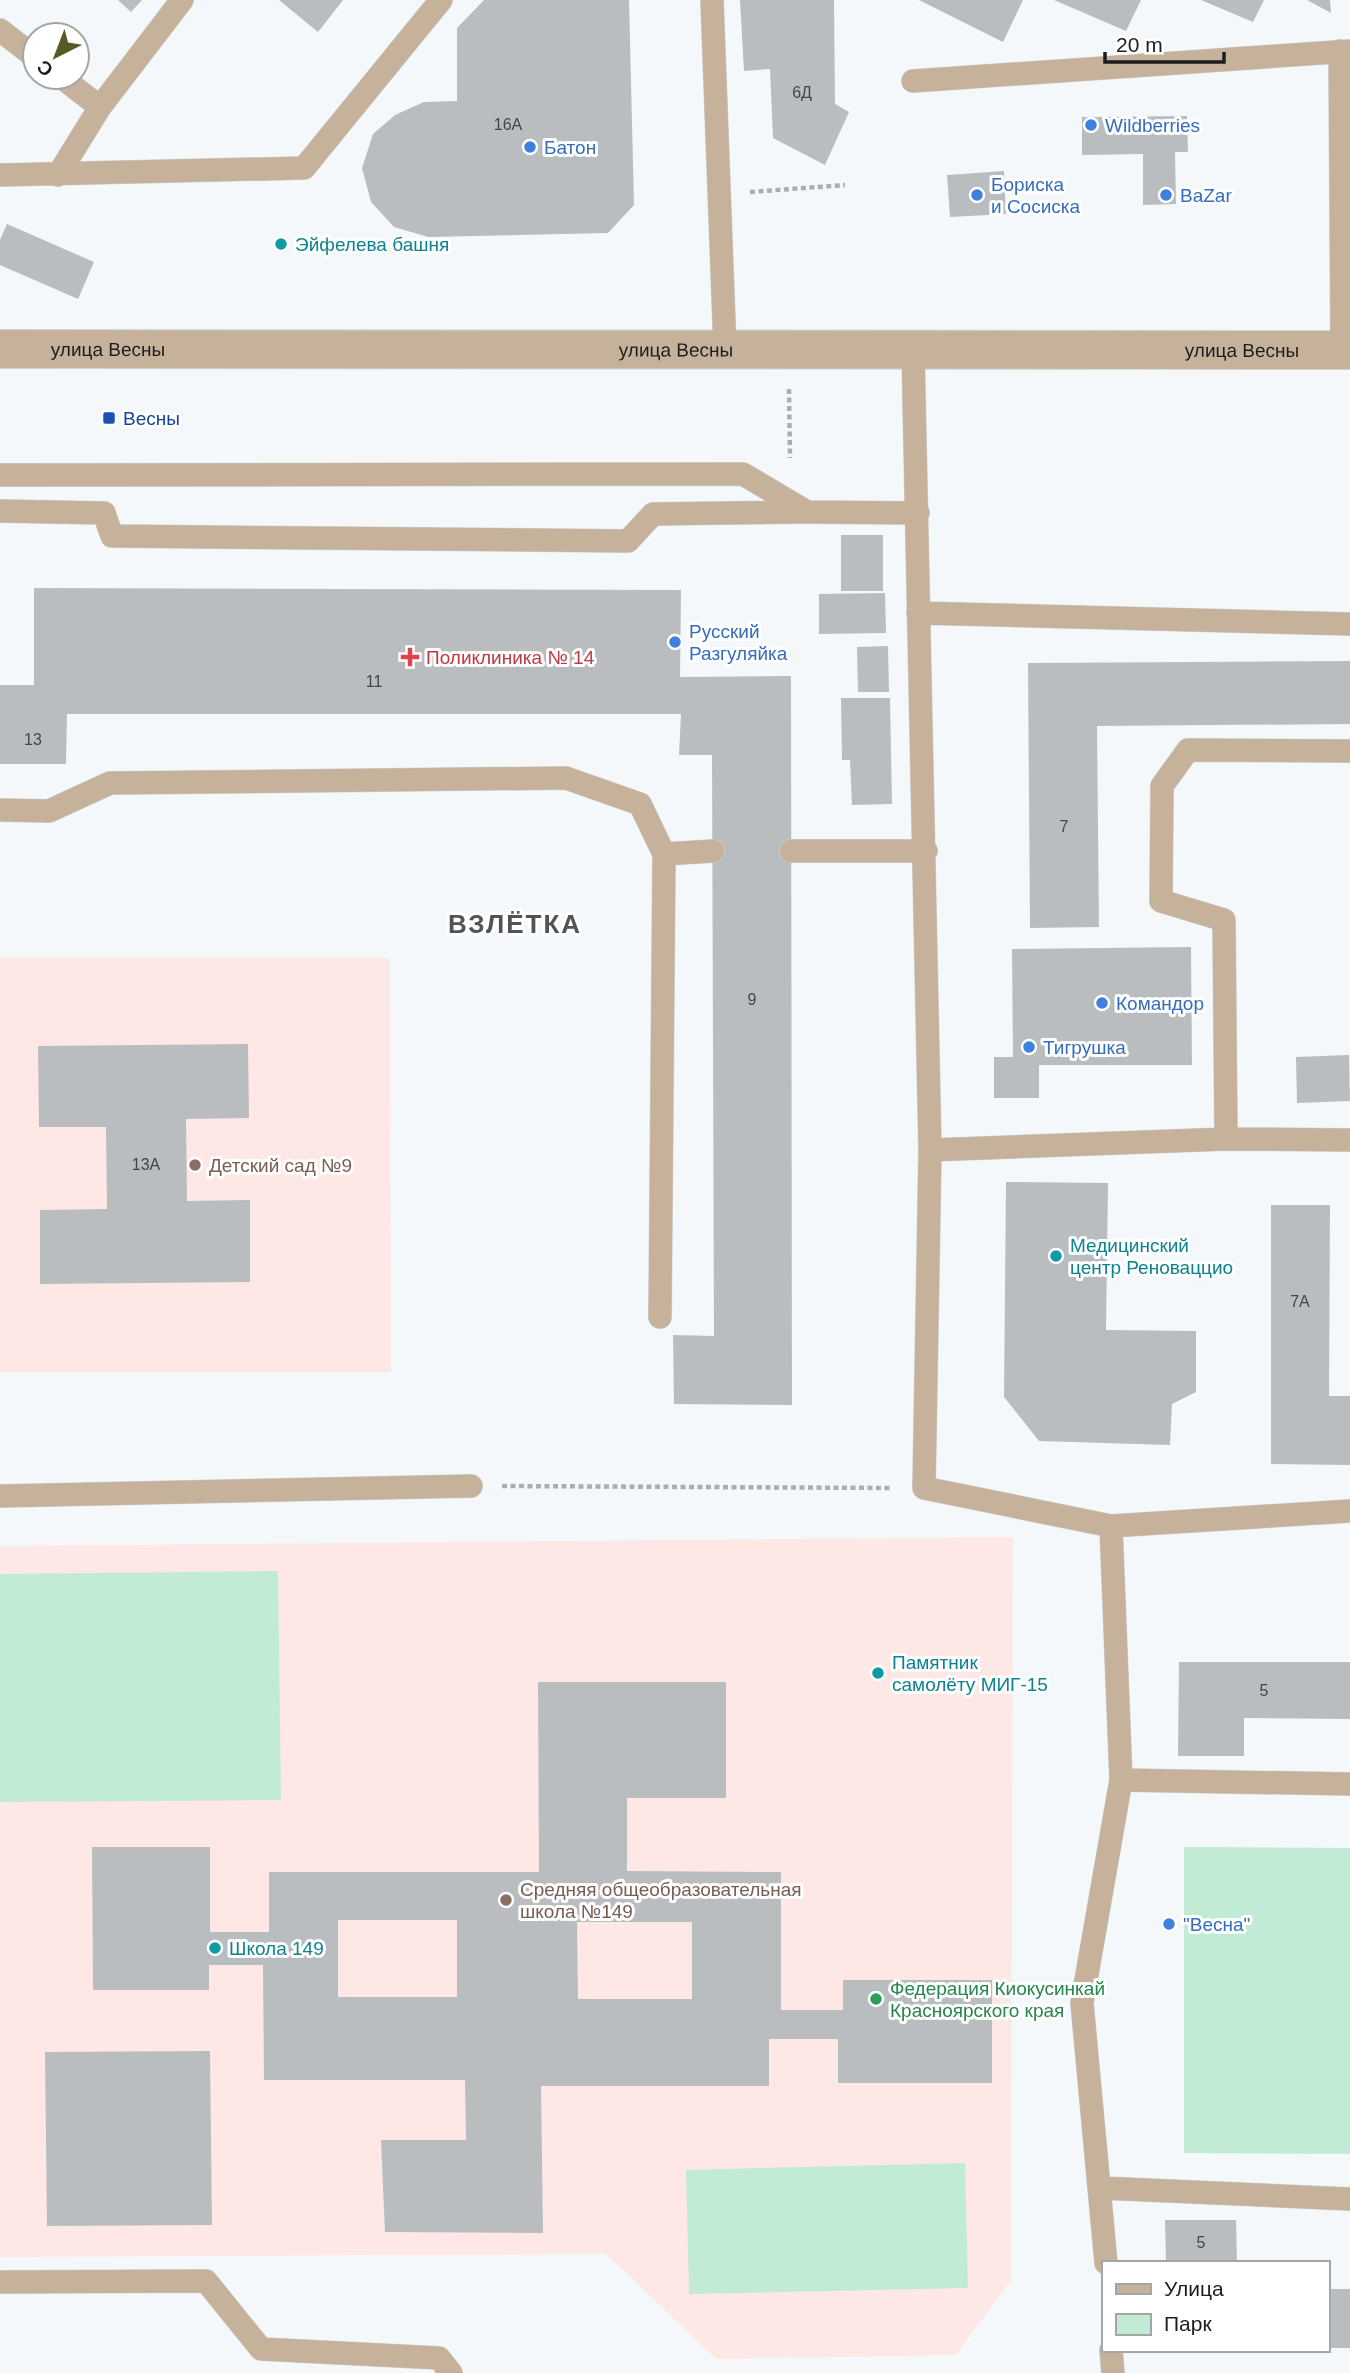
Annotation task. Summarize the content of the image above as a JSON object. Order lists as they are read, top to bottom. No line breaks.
{"streets":{"street":["улица Весны"]},"districts":["ВЗЛЁТКА"],"places":{"other":["Wildberries","Батон","Бориска и Сосиска","BaZar","Эйфелева башня","Русский Разгуляйка","Командор","Тигрушка","Детский сад №9","Медицинский центр Реноваццио","Памятник самолёту МИГ-15","Средняя общеобразовательная школа №149","\"Весна\"","Школа 149","Федерация Киокусинкай Красноярского края"],"transit":["Весны"],"health":["Поликлиника № 14"]},"house_numbers":["6Д","16А","11","13","7","9","13А","7А","5","5"],"legend":["Улица","Парк"],"scale_bar":"20 m","north":"bottom left"}
